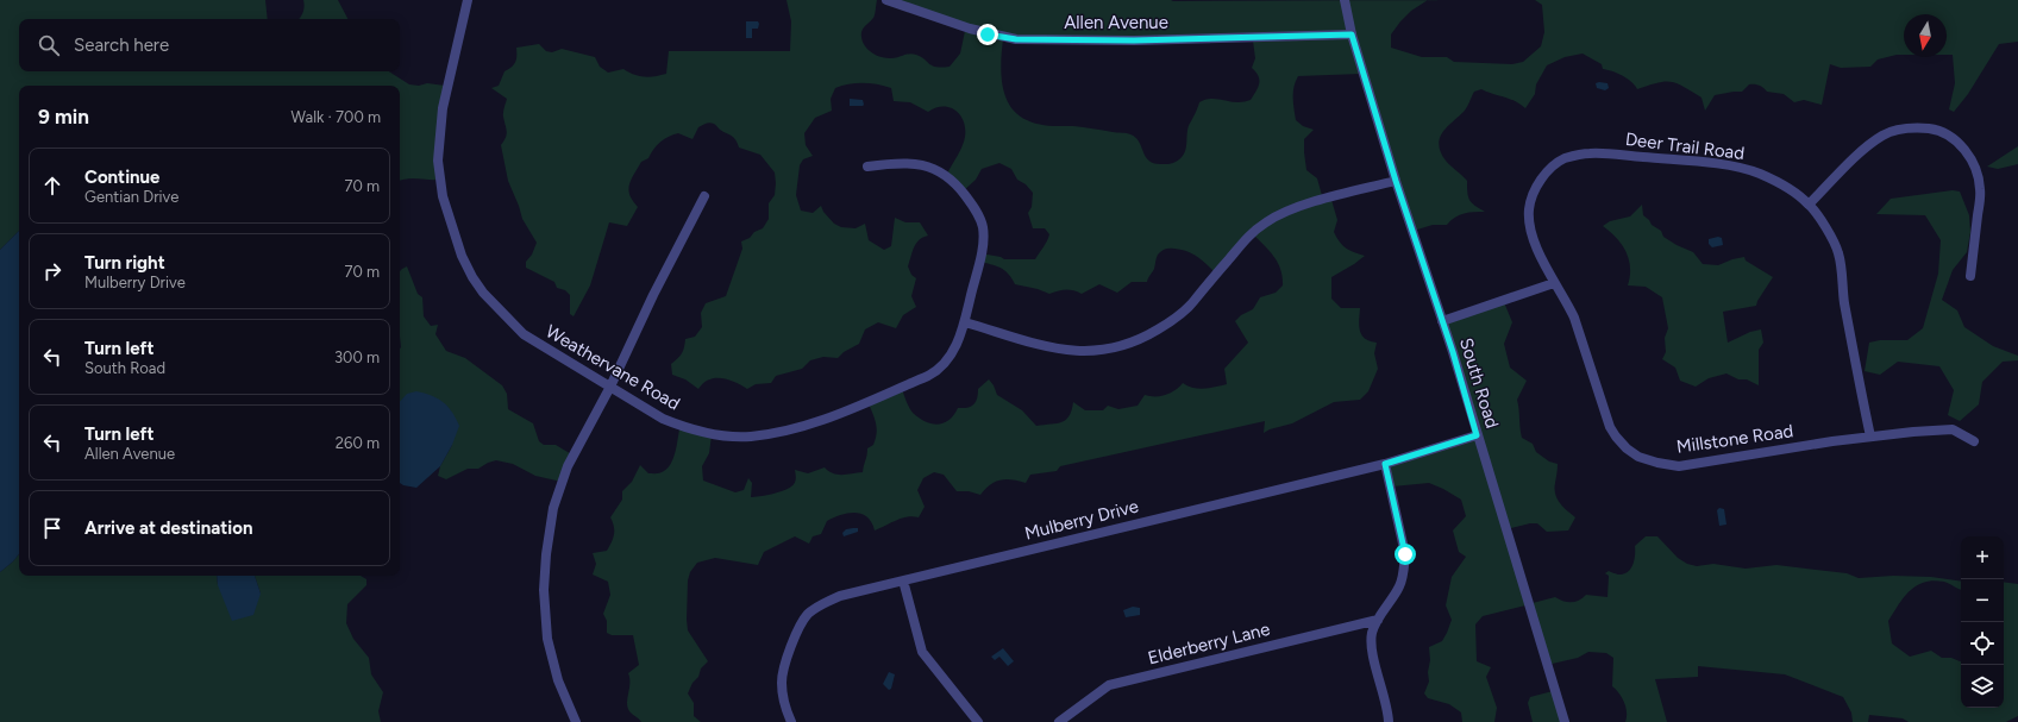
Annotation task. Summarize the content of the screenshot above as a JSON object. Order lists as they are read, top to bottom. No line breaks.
{"streets":{"street":["Allen Avenue","Deer Trail Road","Weathervane Road","South Road","Millstone Road","Mulberry Drive","Elderberry Lane"]},"crossings":[["Allen Avenue","South Road"],["Deer Trail Road","Millstone Road"],["South Road","Mulberry Drive"]],"north":"bottom","page":{"search":"Search here","heading":["9 min","Walk · 700 m"],"list":[["Continue","Gentian Drive","70 m"],["Turn right","Mulberry Drive","70 m"],["Turn left","South Road","300 m"],["Turn left","Allen Avenue","260 m"],"Arrive at destination"],"map_buttons":["+","−"]}}
